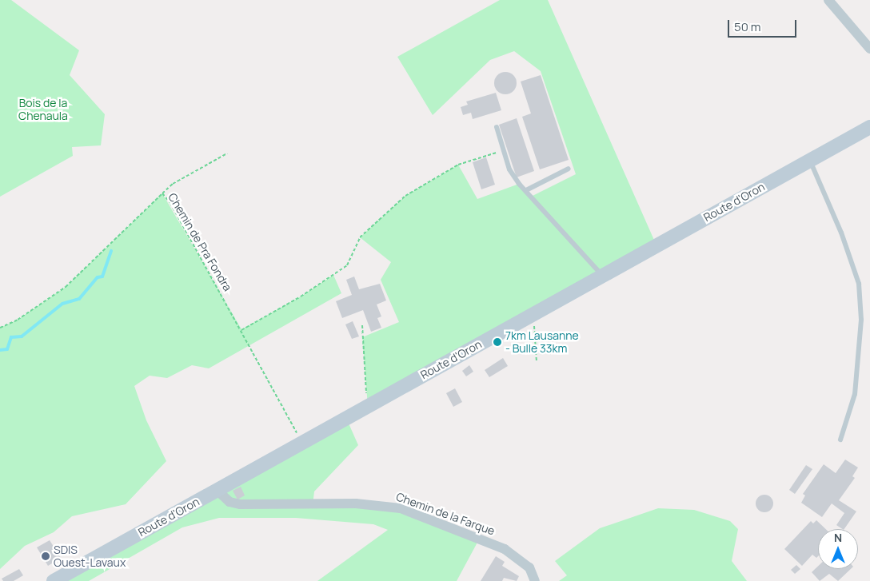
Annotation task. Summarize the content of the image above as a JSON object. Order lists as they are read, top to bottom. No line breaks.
{"streets":{"main road":["Route d'Oron"],"street":["Chemin de la Farque"],"path":["Chemin de Pra Fondra"]},"crossings":[["Route d'Oron","Chemin de Pra Fondra"],["Route d'Oron","Chemin de la Farque"]],"parks":["Bois de la Chenaula"],"places":["7km Lausanne - Bulle 33km","SDIS Ouest-Lavaux"],"scale_bar":"50 m","north":"top"}
